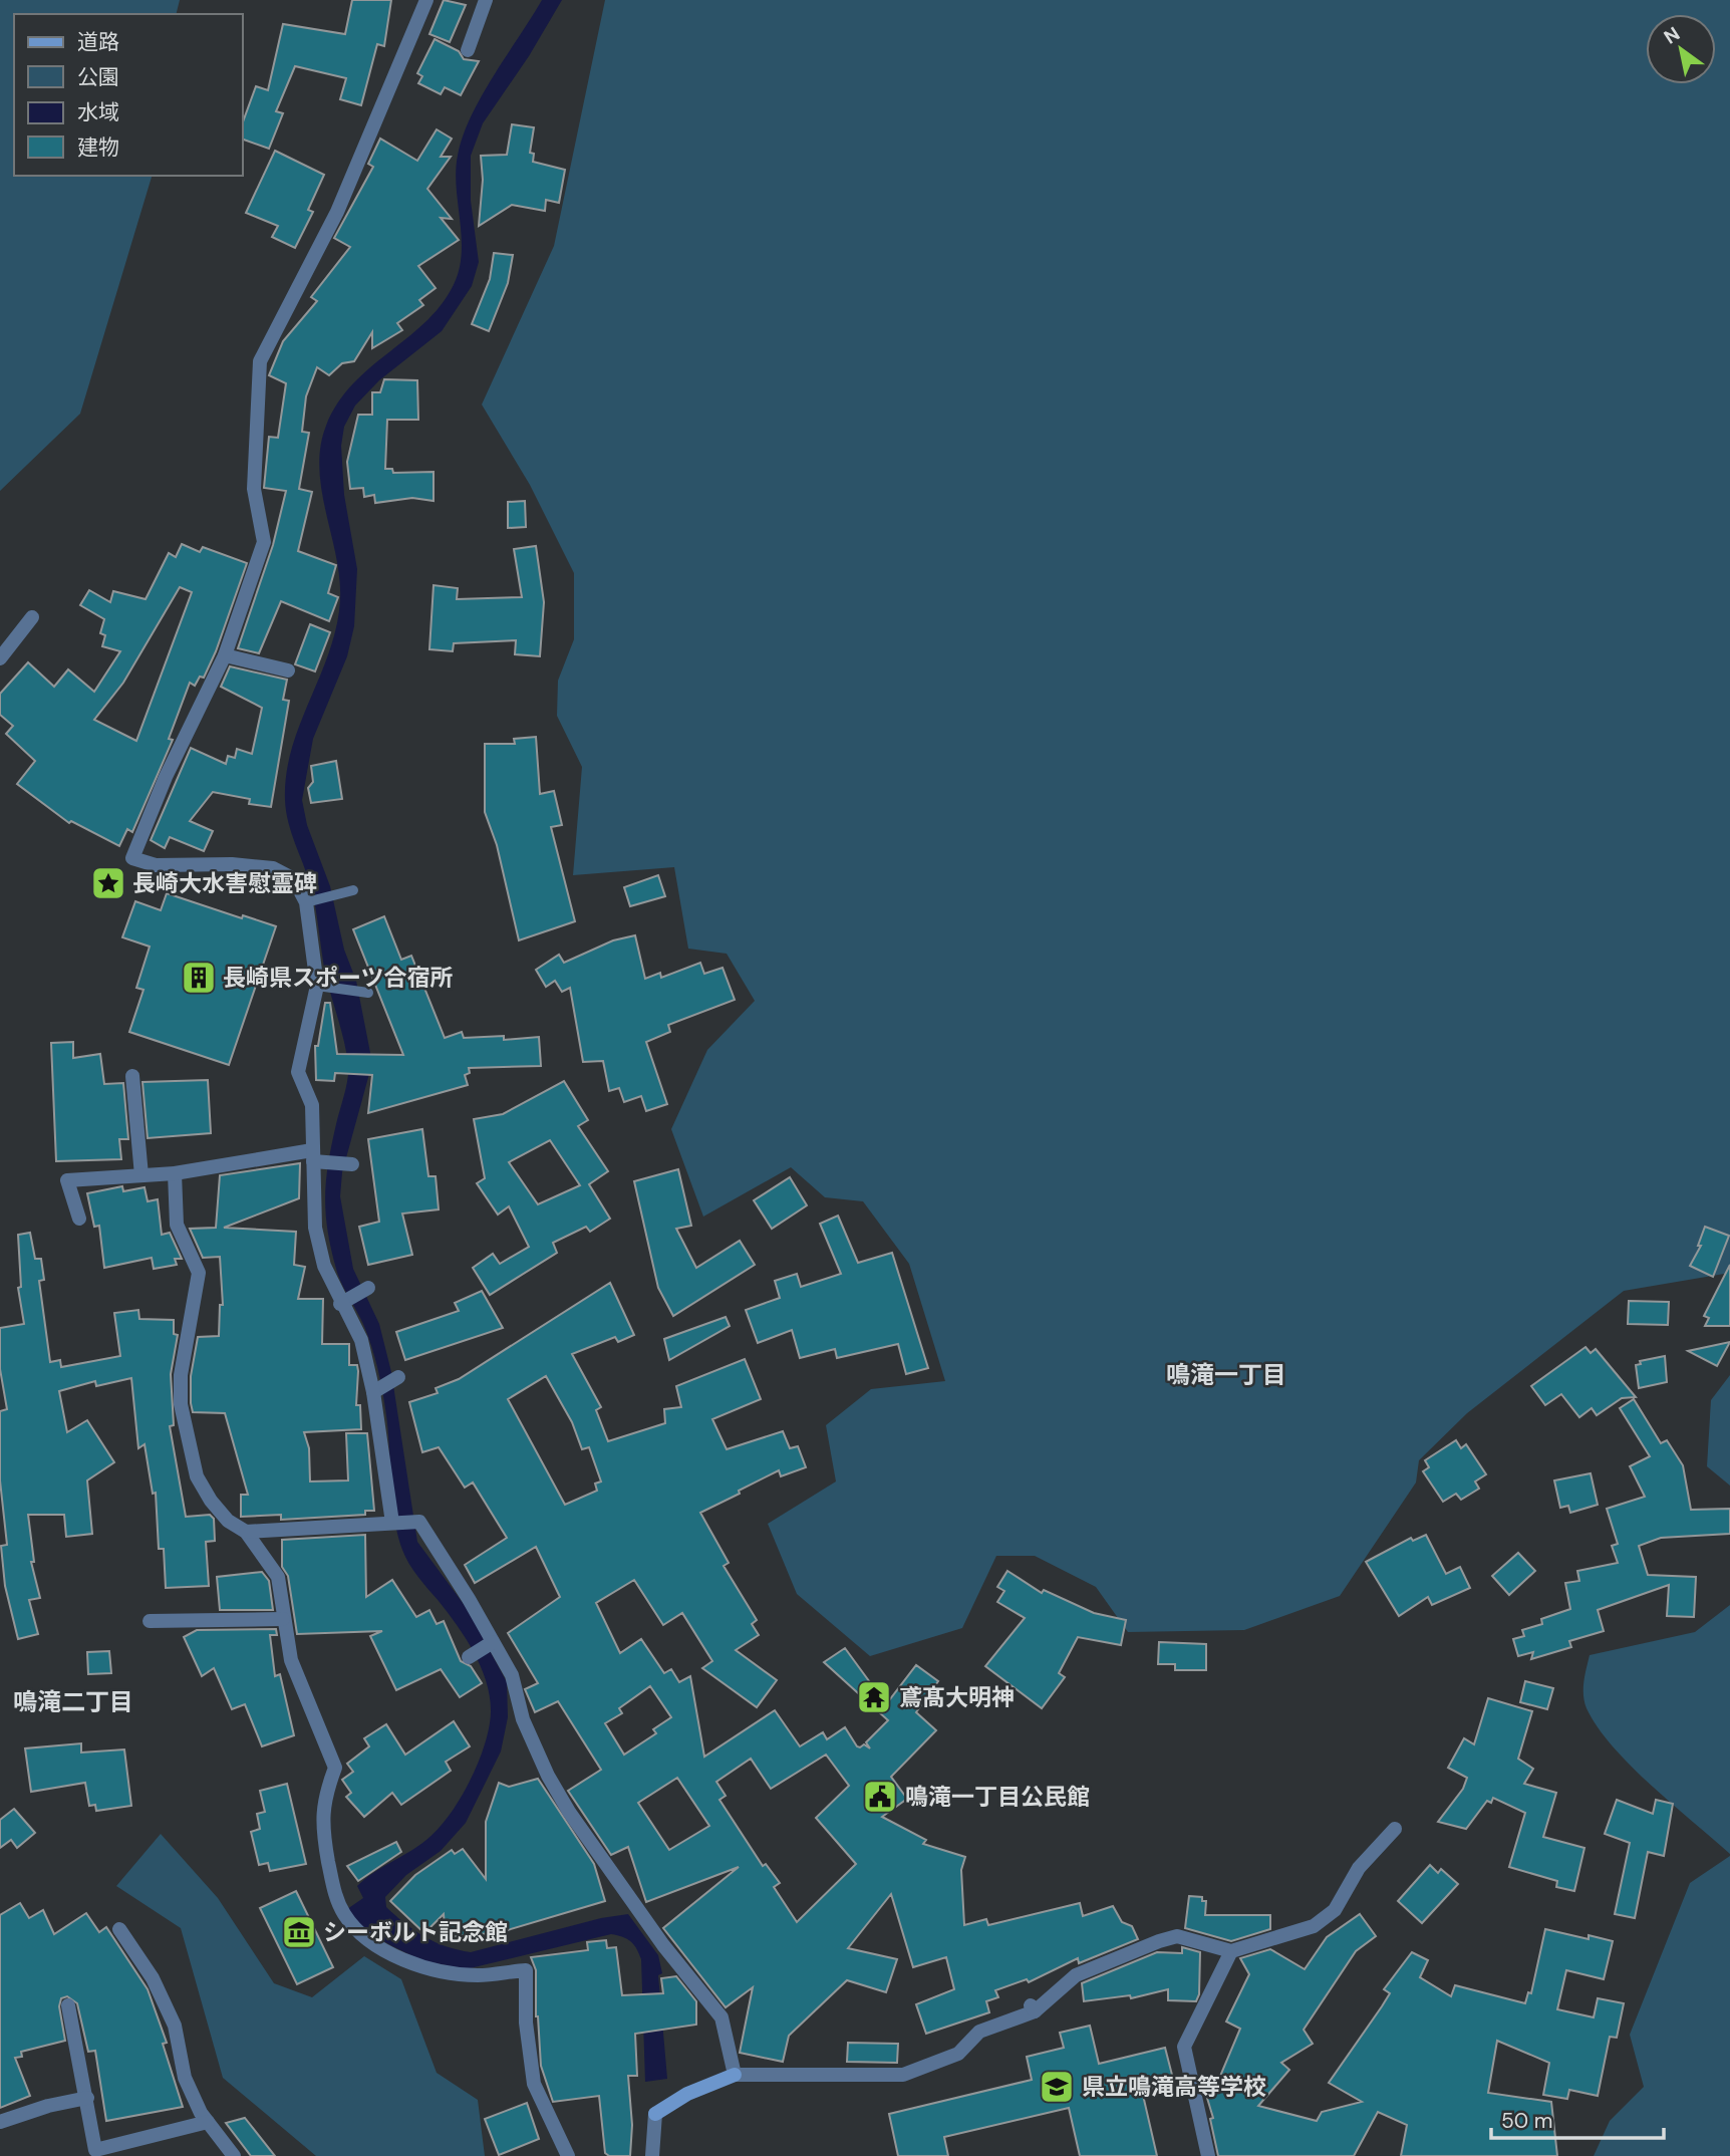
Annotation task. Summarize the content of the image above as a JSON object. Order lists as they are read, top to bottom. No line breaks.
{"districts":["鳴滝一丁目","鳴滝二丁目"],"places":{"place":["長崎大水害慰霊碑"],"building":["長崎県スポーツ合宿所"],"temple":["鳶髙大明神"],"public building":["鳴滝一丁目公民館"],"museum":["シーボルト記念館"],"school or university":["県立鳴滝高等学校"]},"legend":["道路","公園","水域","建物"],"scale_bar":"50 m","north":"top left"}
